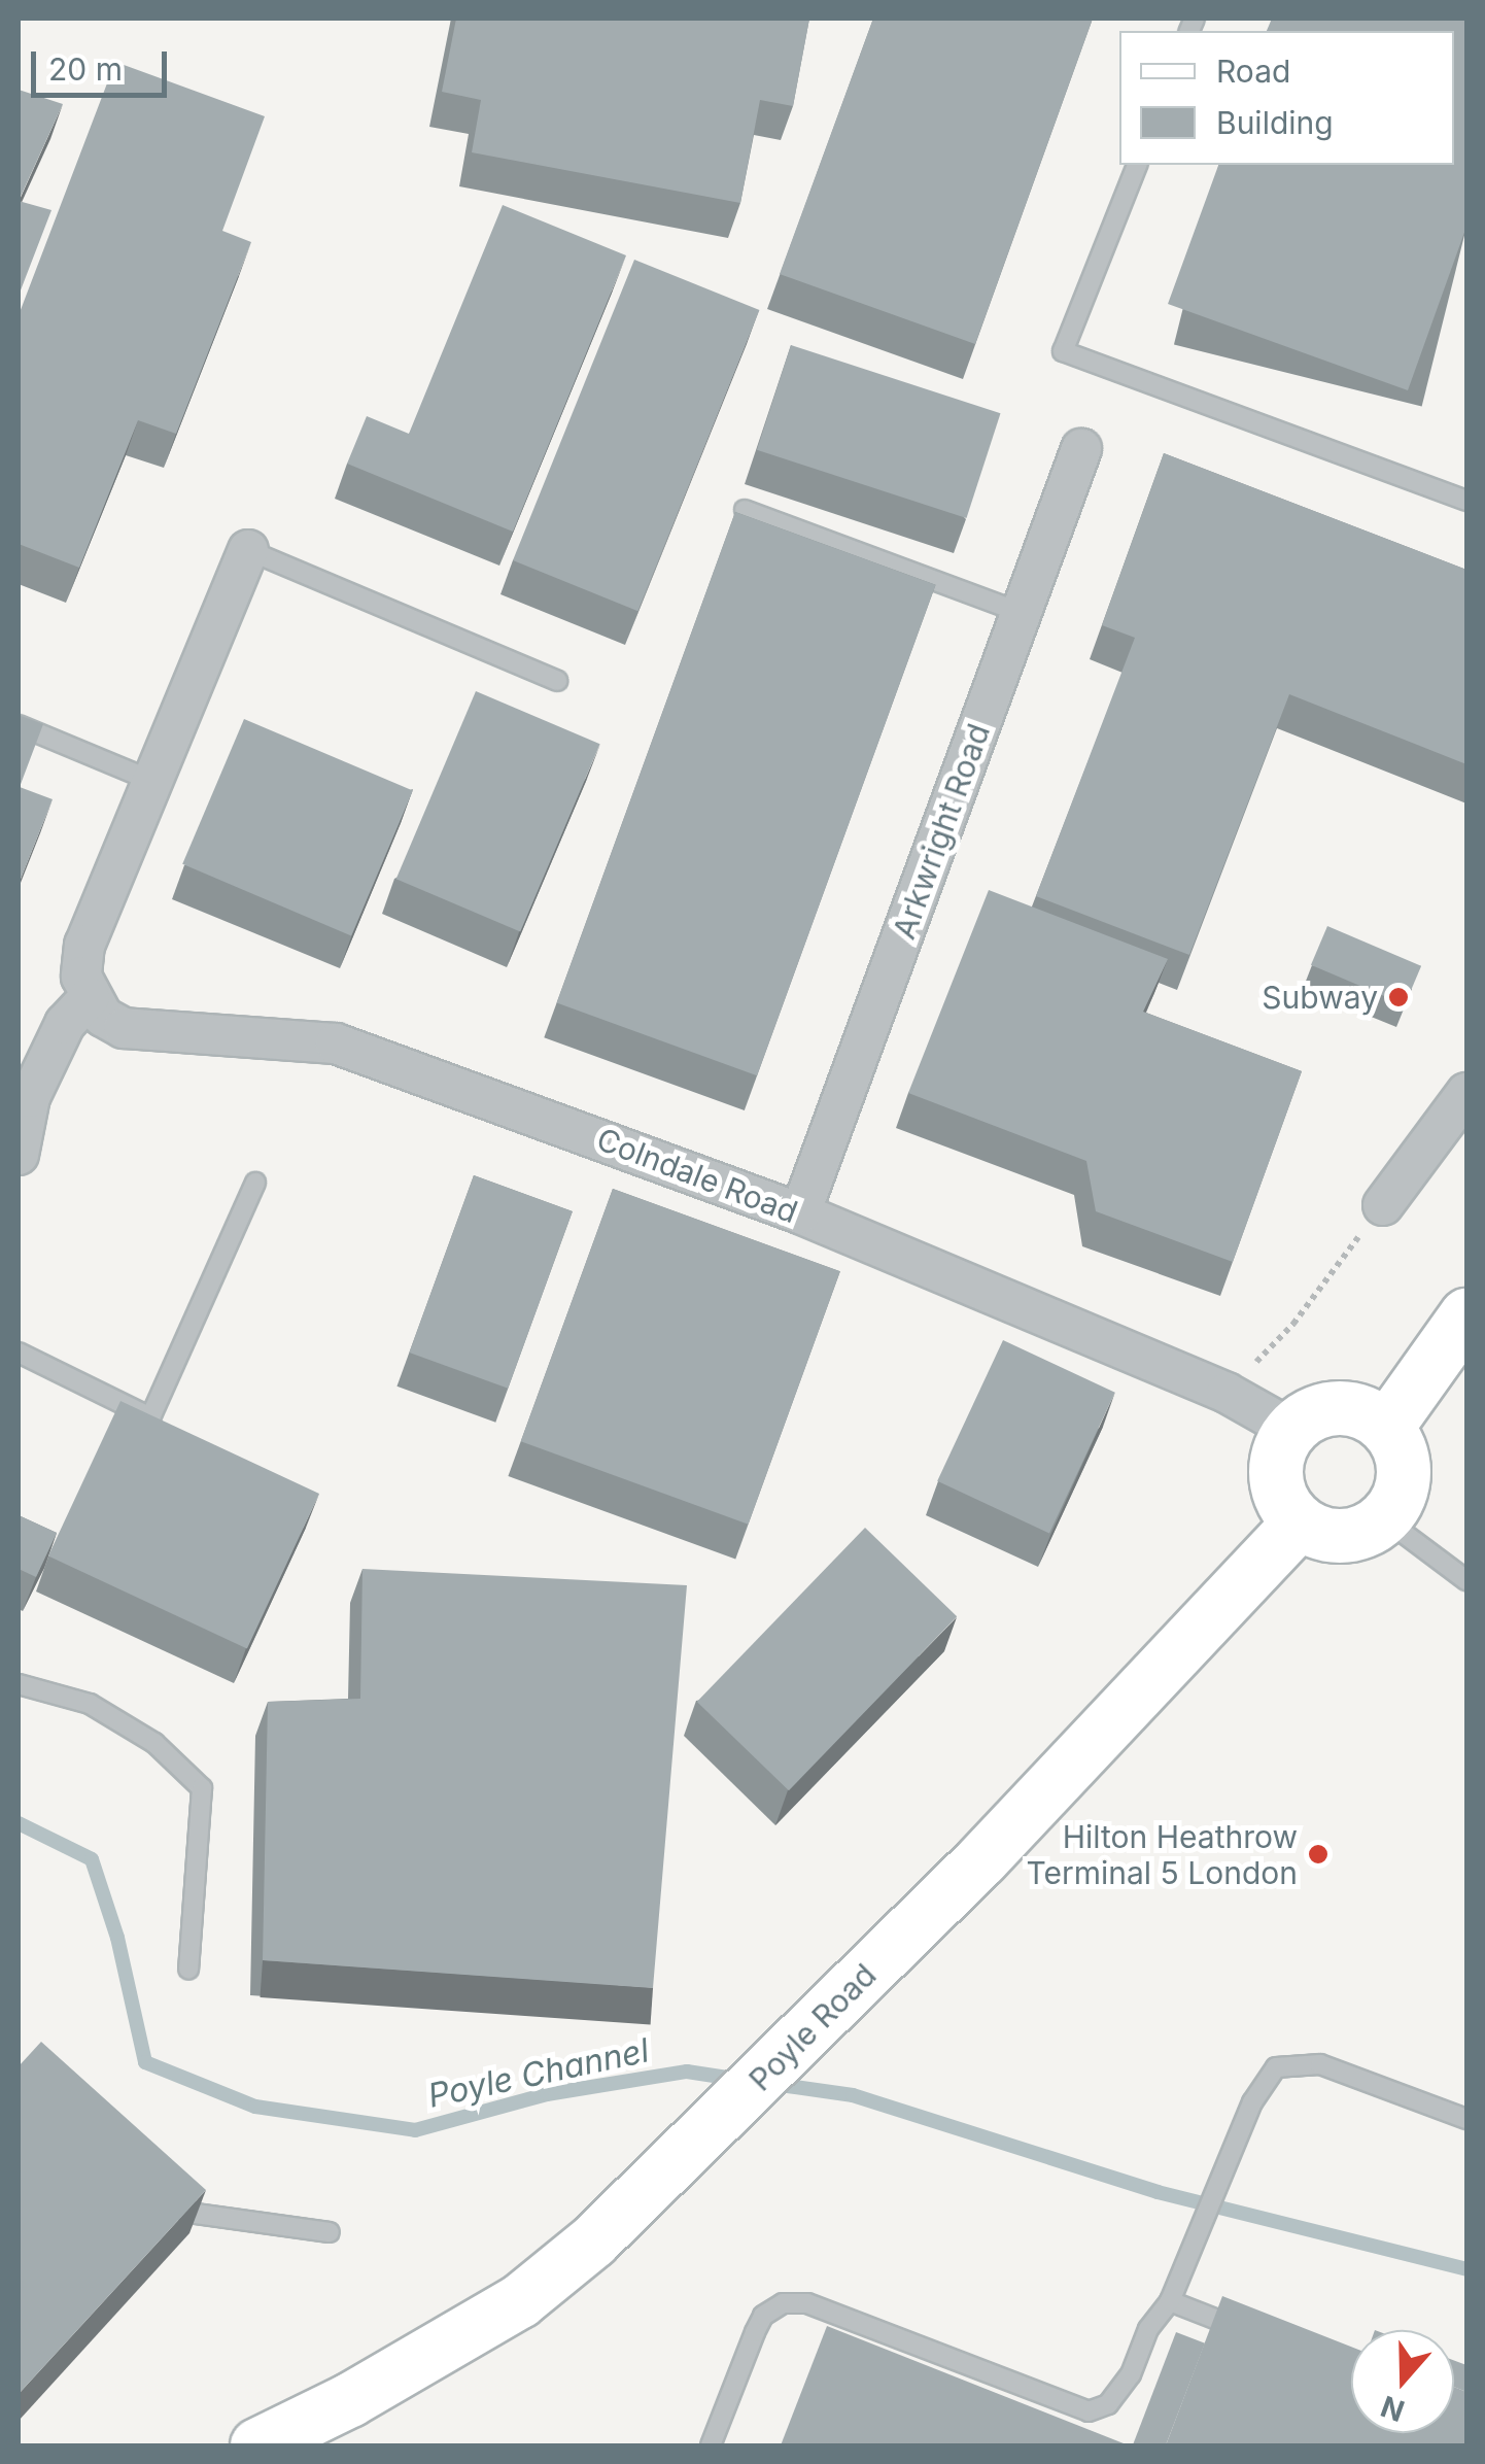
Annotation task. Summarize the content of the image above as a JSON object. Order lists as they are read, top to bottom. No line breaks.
{"streets":{"street":["Arkwright Road","Colndale Road","Poyle Road"]},"crossings":[["Arkwright Road","Colndale Road"],["Colndale Road","Poyle Road"]],"water":["Poyle Channel"],"places":["Subway","Hilton Heathrow Terminal 5 London"],"legend":["Road","Building"],"scale_bar":"20 m","north":"bottom"}
